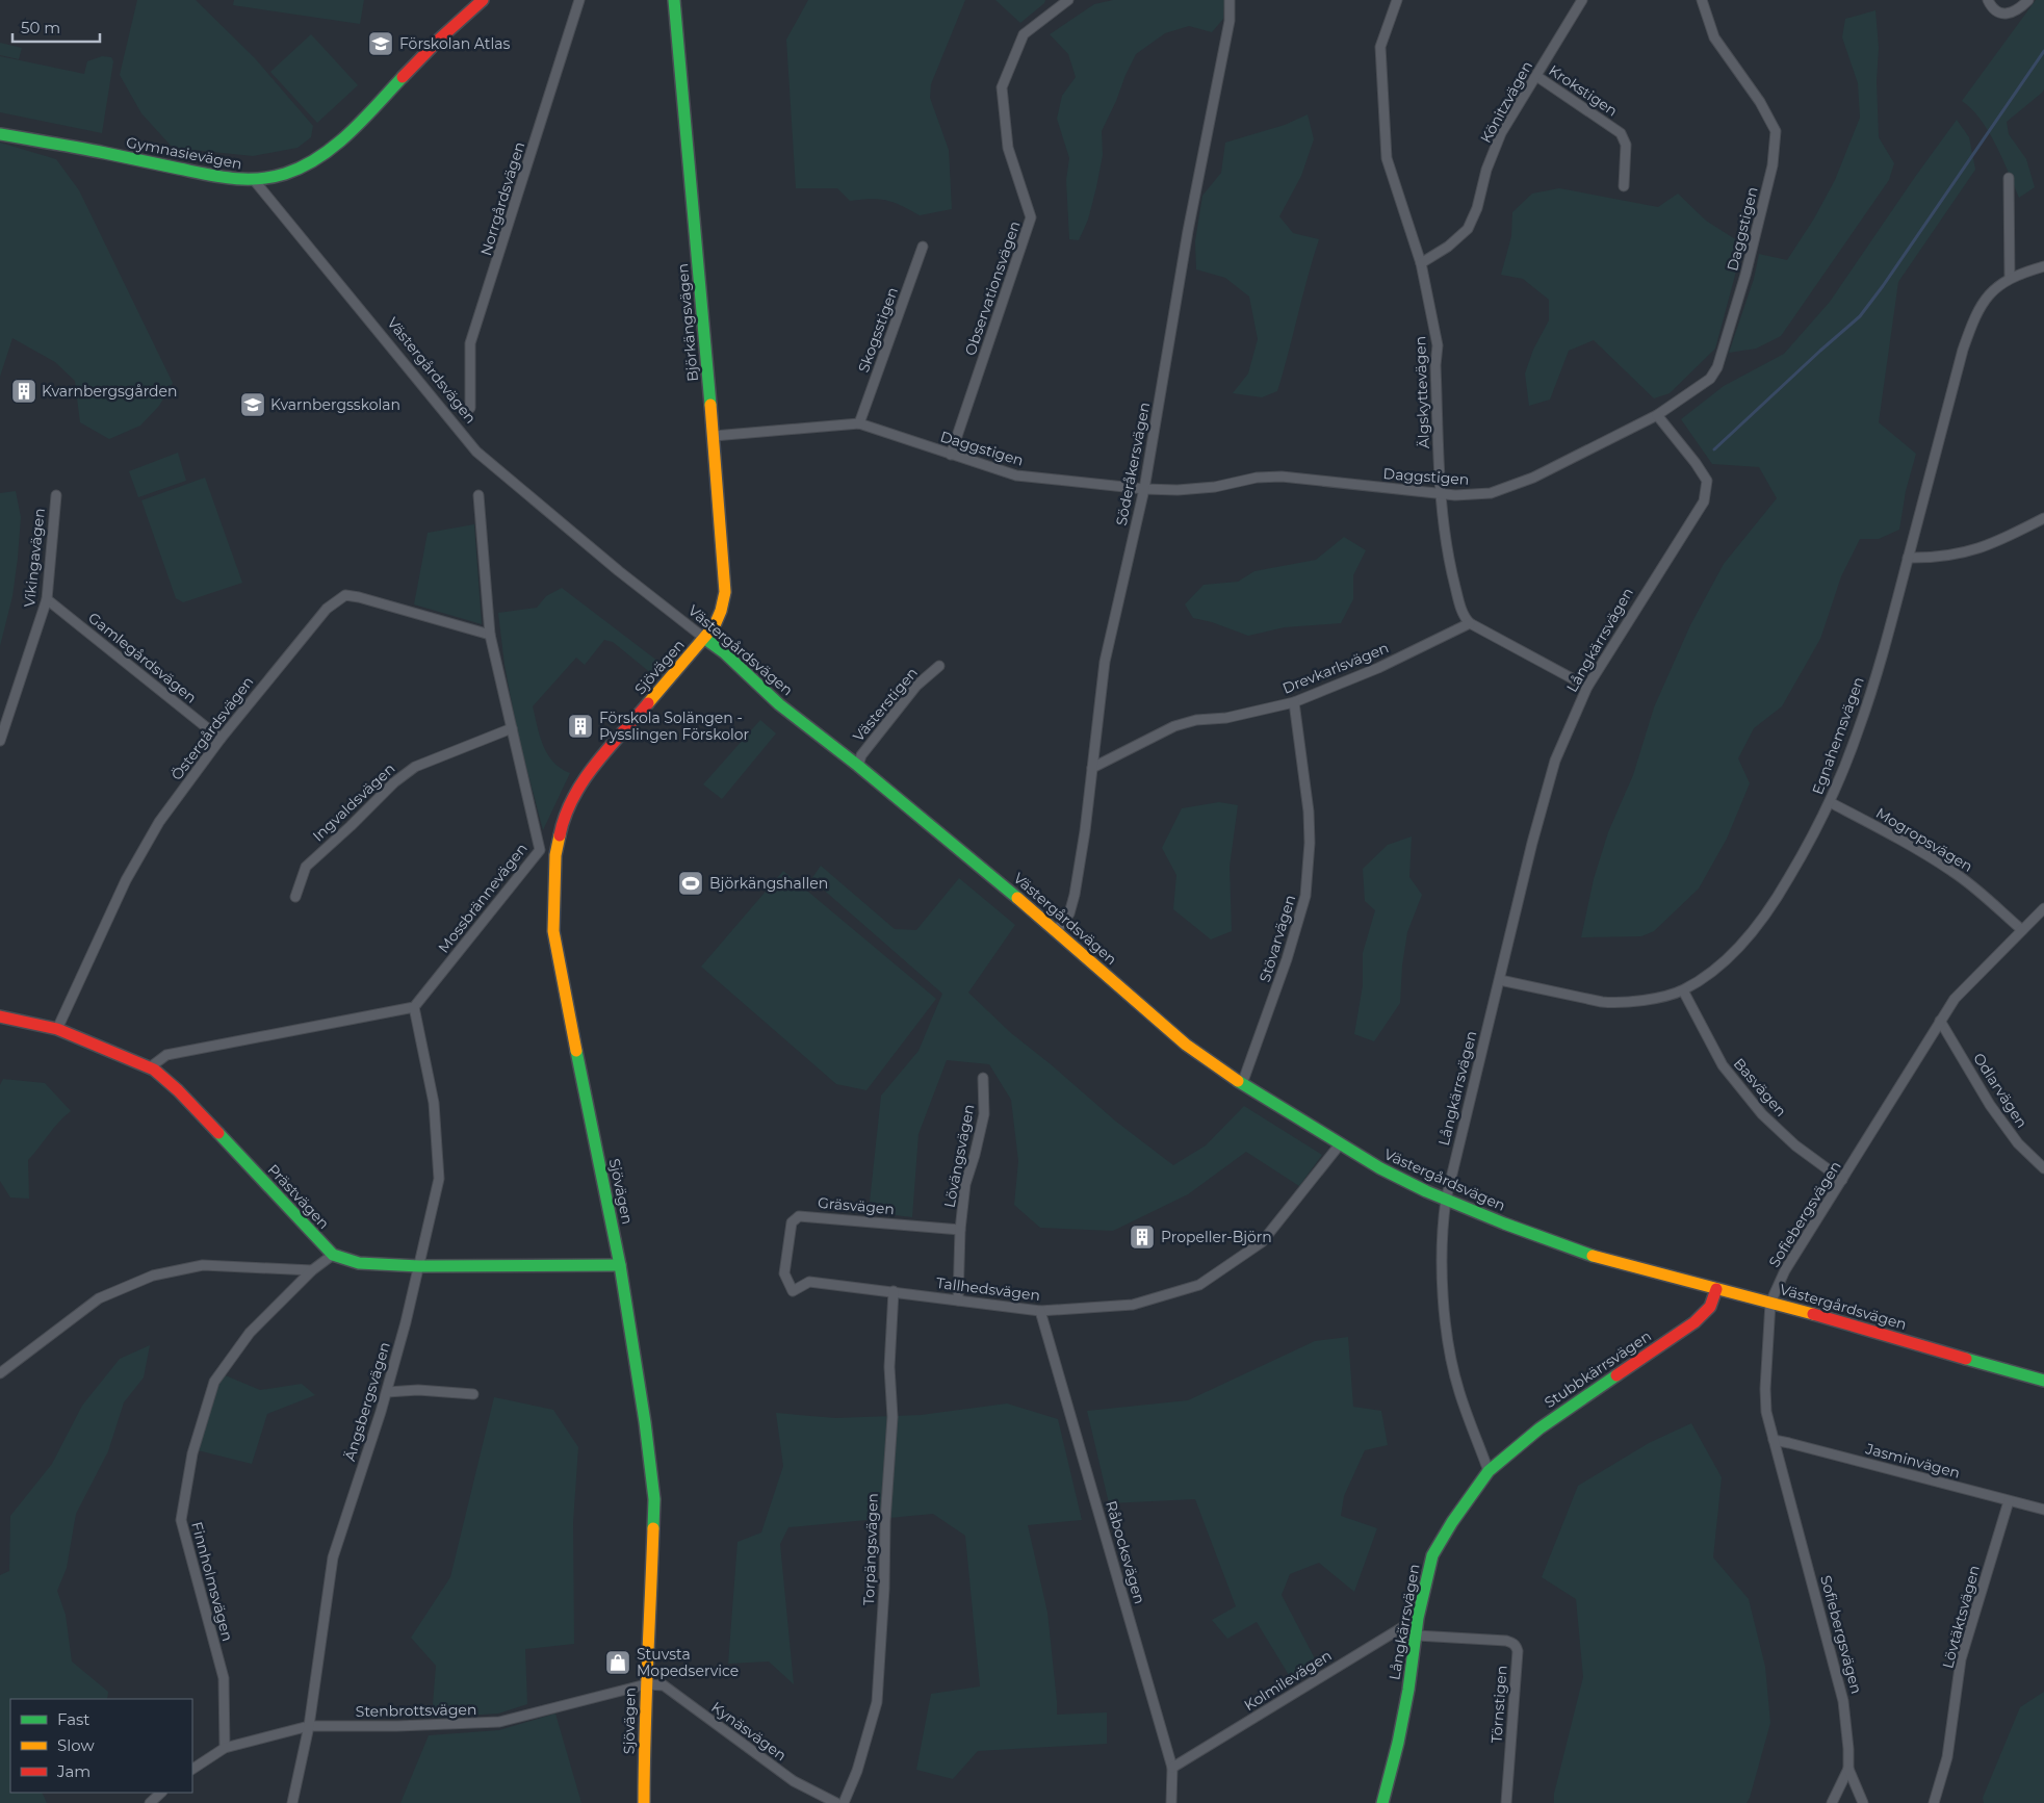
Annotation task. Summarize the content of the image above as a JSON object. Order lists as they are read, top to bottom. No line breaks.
{"streets":{"street":["Krokstigen","Könitzvägen","Gymnasievägen","Norrgårdsvägen","Daggstigen","Observationsvägen","Björkängsvägen","Skogsstigen","Västergårdsvägen","Älgskyttevägen","Söderåkersvägen","Vikingavägen","Långkärrsvägen","Gamlegårdsvägen","Sjövägen","Drevkarlsvägen","Västerstigen","Östergårdsvägen","Egnahemsvägen","Ingvaldsvägen","Mogropsvägen","Mossbrännevägen","Stövarvägen","Basvägen","Odlarvägen","Lövängsvägen","Prästvägen","Gräsvägen","Sofiebergsvägen","Tallhedsvägen","Stubbkärrsvägen","Ängsbergsvägen","Jasminvägen","Torpängsvägen","Råbocksvägen","Finnholmsvägen","Lövtäktsvägen","Kolmilevägen","Törnstigen","Stenbrottsvägen","Kynäsvägen"]},"crossings":[["Krokstigen","Könitzvägen"],["Könitzvägen","Älgskyttevägen"],["Gymnasievägen","Västergårdsvägen"],["Daggstigen","Observationsvägen"],["Daggstigen","Björkängsvägen"],["Daggstigen","Skogsstigen"],["Daggstigen","Älgskyttevägen"],["Daggstigen","Söderåkersvägen"],["Daggstigen","Långkärrsvägen"],["Björkängsvägen","Västergårdsvägen"],["Björkängsvägen","Sjövägen"],["Västergårdsvägen","Söderåkersvägen"],["Västergårdsvägen","Långkärrsvägen"],["Västergårdsvägen","Sjövägen"],["Västergårdsvägen","Västerstigen"],["Västergårdsvägen","Stövarvägen"],["Västergårdsvägen","Sofiebergsvägen"],["Västergårdsvägen","Tallhedsvägen"],["Västergårdsvägen","Stubbkärrsvägen"],["Älgskyttevägen","Drevkarlsvägen"],["Söderåkersvägen","Drevkarlsvägen"],["Vikingavägen","Gamlegårdsvägen"],["Långkärrsvägen","Egnahemsvägen"],["Långkärrsvägen","Stubbkärrsvägen"],["Långkärrsvägen","Kolmilevägen"],["Långkärrsvägen","Törnstigen"],["Gamlegårdsvägen","Östergårdsvägen"],["Sjövägen","Prästvägen"],["Sjövägen","Stenbrottsvägen"],["Sjövägen","Kynäsvägen"],["Drevkarlsvägen","Stövarvägen"],["Östergårdsvägen","Mossbrännevägen"],["Östergårdsvägen","Prästvägen"],["Egnahemsvägen","Mogropsvägen"],["Egnahemsvägen","Basvägen"],["Ingvaldsvägen","Mossbrännevägen"],["Mogropsvägen","Sofiebergsvägen"],["Mossbrännevägen","Ängsbergsvägen"],["Basvägen","Sofiebergsvägen"],["Odlarvägen","Sofiebergsvägen"],["Lövängsvägen","Gräsvägen"],["Lövängsvägen","Tallhedsvägen"],["Prästvägen","Ängsbergsvägen"],["Prästvägen","Finnholmsvägen"],["Gräsvägen","Tallhedsvägen"],["Sofiebergsvägen","Jasminvägen"],["Tallhedsvägen","Torpängsvägen"],["Tallhedsvägen","Råbocksvägen"],["Ängsbergsvägen","Stenbrottsvägen"],["Jasminvägen","Lövtäktsvägen"],["Råbocksvägen","Kolmilevägen"],["Finnholmsvägen","Stenbrottsvägen"],["Stenbrottsvägen","Kynäsvägen"]],"places":{"school or university":["Förskolan Atlas","Kvarnbergsskolan"],"building":["Kvarnbergsgården","Förskola Solängen - Pysslingen Förskolor","Propeller-Björn"],"sports":["Björkängshallen"],"shop":["Stuvsta Mopedservice"]},"legend":["Fast","Slow","Jam"],"scale_bar":"50 m"}
